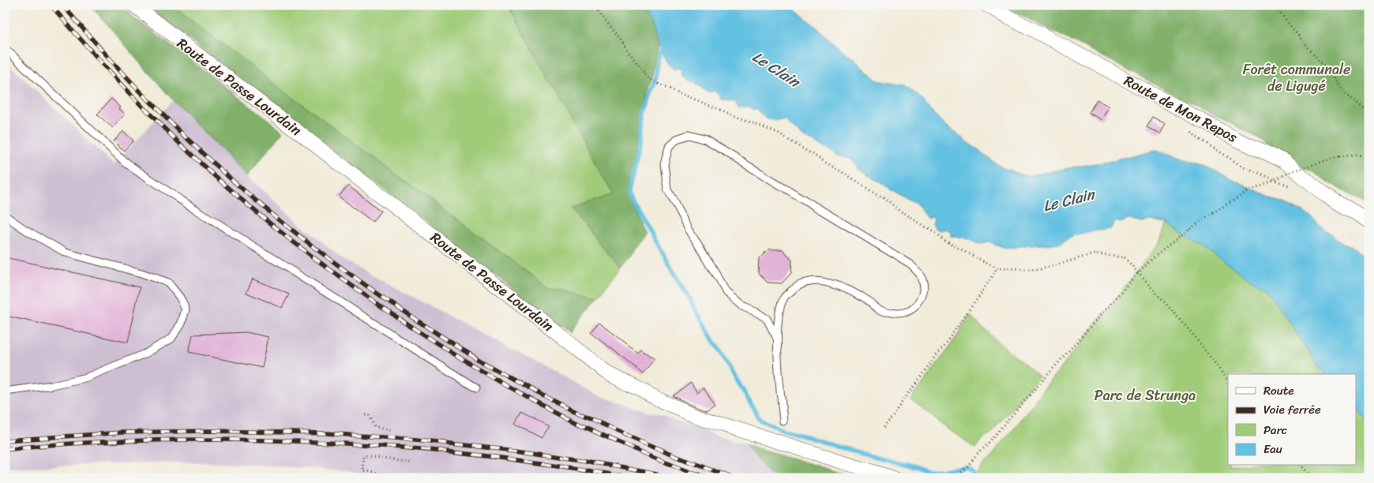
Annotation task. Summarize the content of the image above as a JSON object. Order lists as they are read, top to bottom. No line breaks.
{"streets":{"street":["Route de Passe Lourdain","Route de Mon Repos"]},"water":["Le Clain"],"parks":["Forêt communale de Ligugé","Parc de Strunga"],"legend":["Route","Voie ferrée","Parc","Eau"]}
